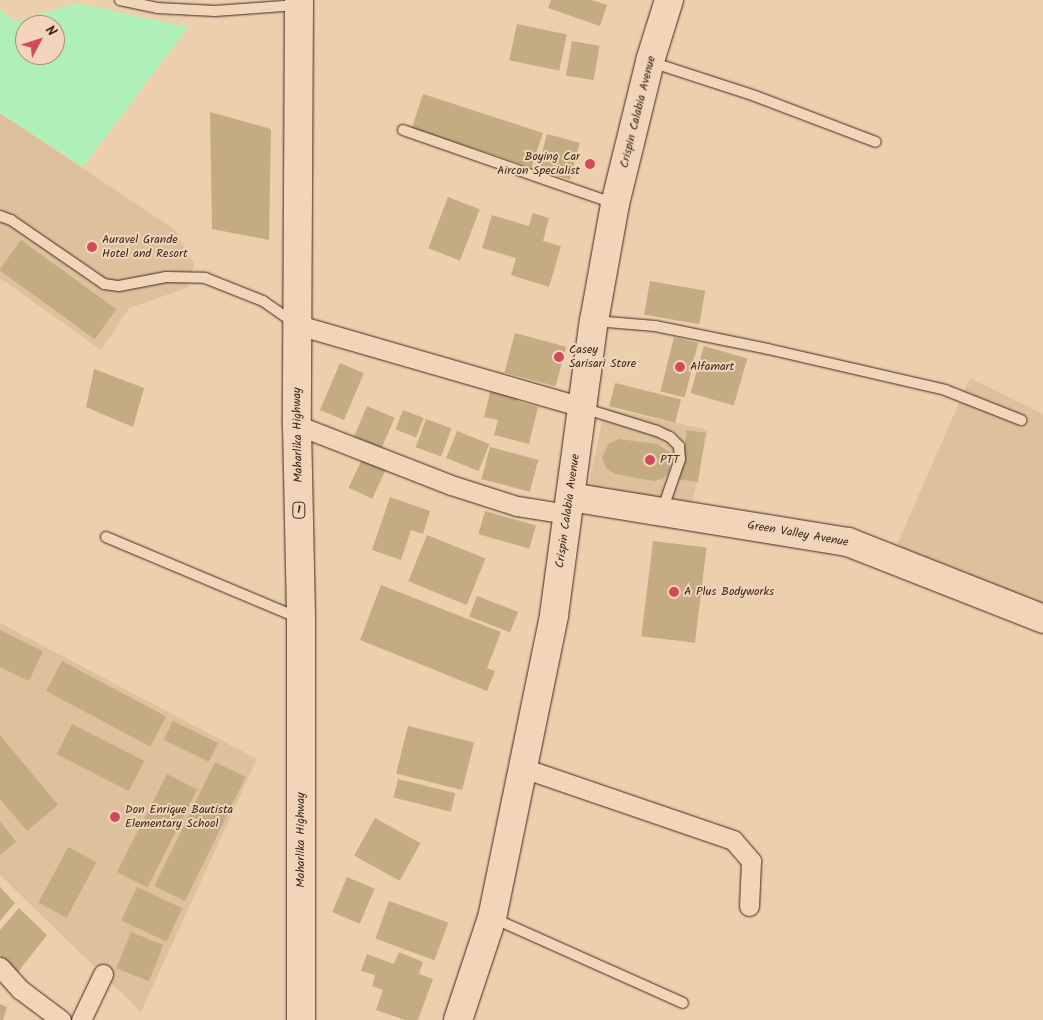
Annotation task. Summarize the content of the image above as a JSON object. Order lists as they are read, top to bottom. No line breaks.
{"streets":{"main road":["Crispin Calabia Avenue","Maharlika Highway","1","Green Valley Avenue"]},"crossings":[["Crispin Calabia Avenue","Green Valley Avenue"]],"places":["Boying Car Aircon Specialist","Auravel Grande Hotel and Resort","Casey Sarisari Store","Alfamart","PTT","A Plus Bodyworks","Don Enrique Bautista Elementary School"],"north":"top right"}
